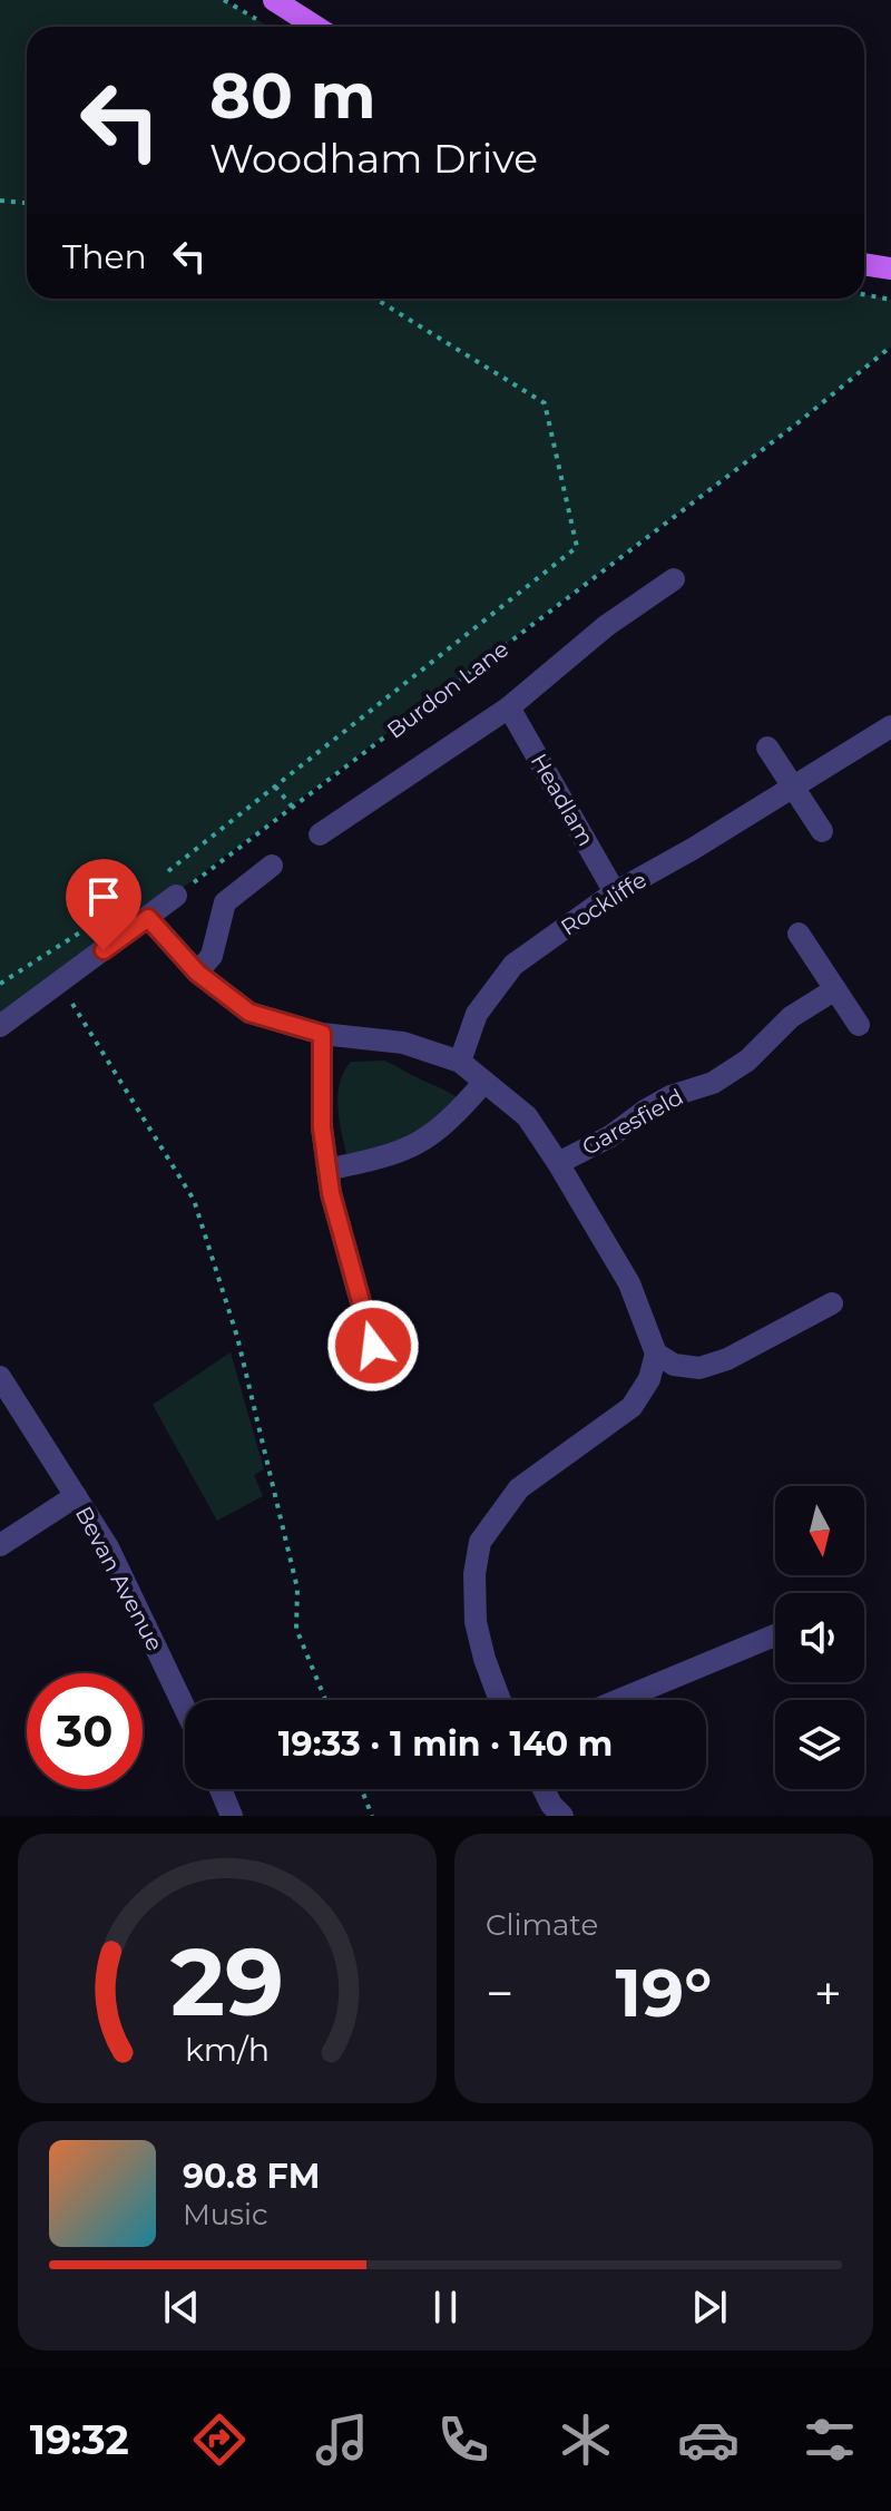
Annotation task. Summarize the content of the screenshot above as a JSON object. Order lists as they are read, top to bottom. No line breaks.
{"streets":{"street":["Headlam","Rockliffe","Garesfield","Bevan Avenue"],"path":["Burdon Lane"]},"crossings":[["Headlam","Rockliffe"]],"north":"bottom","page":{"turn":["80 m","Woodham Drive"],"then":"Then","limit":"30","trip":"19:33 · 1 min · 140 m","tile":"Climate","heat":["−","19°","+"],"song":["90.8 FM","Music"],"tabs":"19:32","gauge":["29","km/h"]}}
